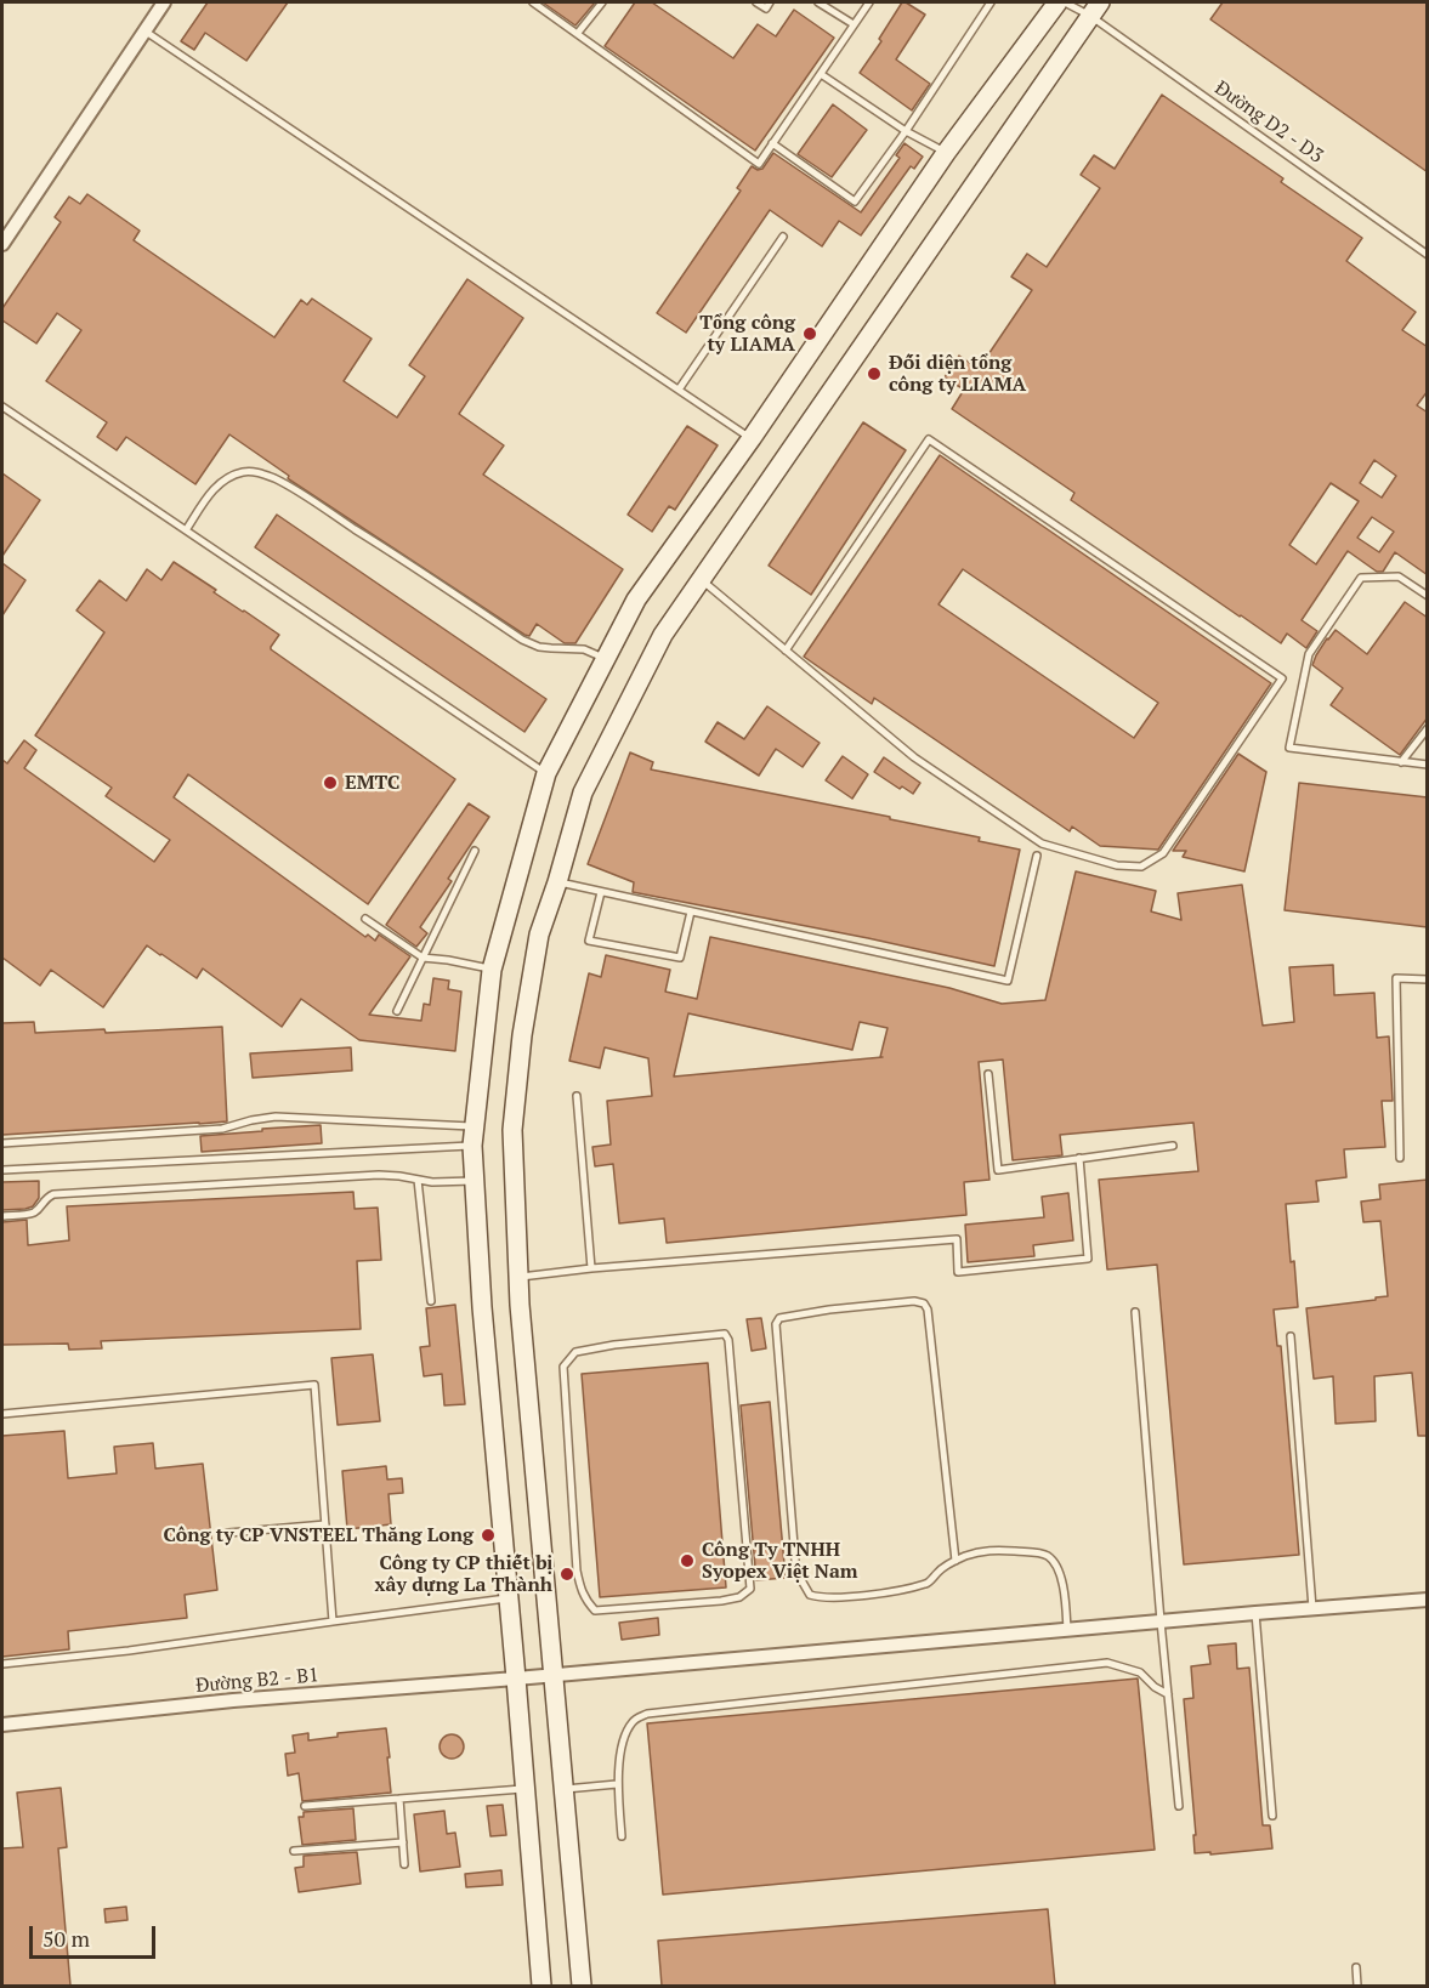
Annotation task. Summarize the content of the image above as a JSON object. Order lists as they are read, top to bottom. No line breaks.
{"streets":{"street":["Đường B2 - B1"],"lane":["Đường D2 - D3"]},"places":["Tổng công ty LIAMA","Đối diện tổng công ty LIAMA","EMTC","Công ty CP VNSTEEL Thăng Long","Công Ty TNHH Syopex Việt Nam","Công ty CP thiết bị xây dựng La Thành"],"scale_bar":"50 m"}
